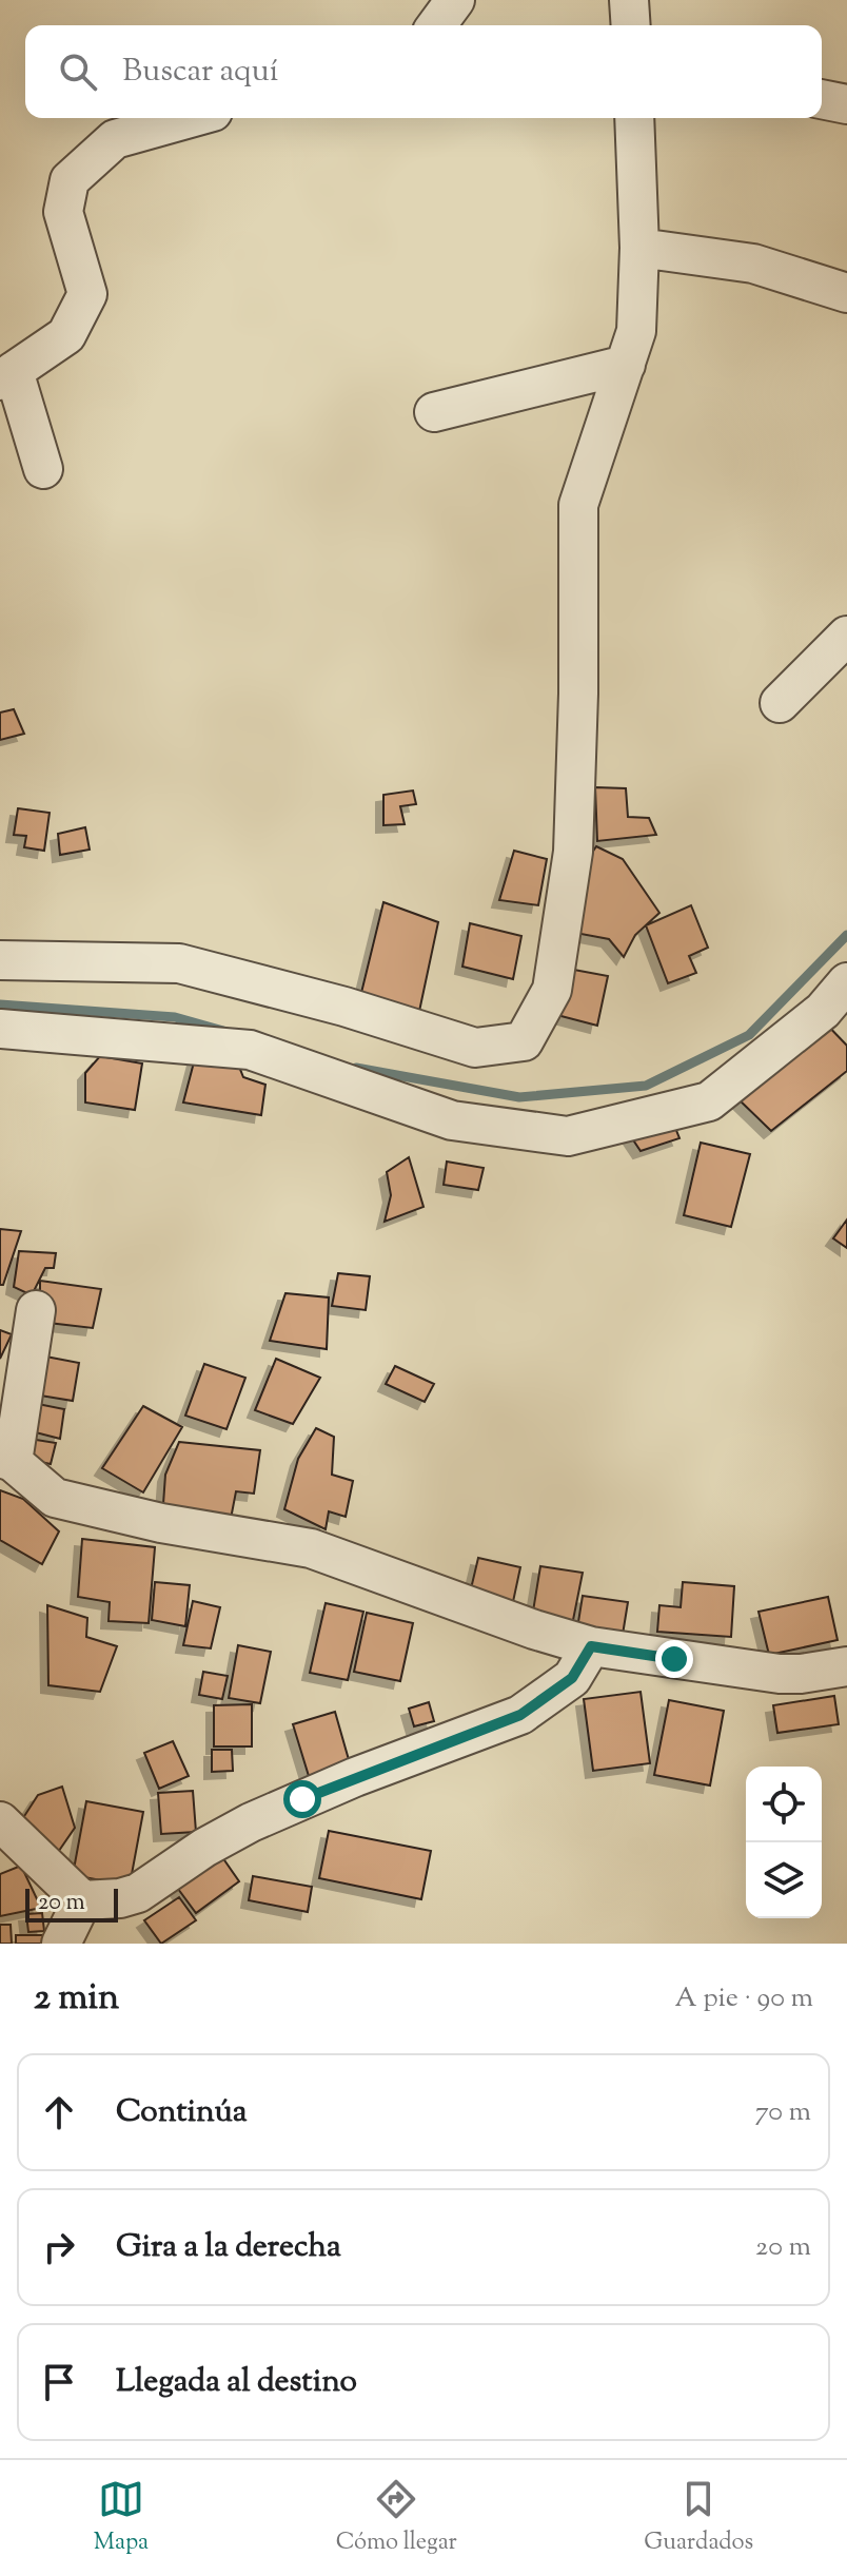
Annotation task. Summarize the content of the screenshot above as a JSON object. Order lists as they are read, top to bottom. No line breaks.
{"scale_bar":"20 m","page":{"search":"Buscar aquí","scale":"20 m","heading":["2 min","A pie · 90 m"],"list":[["Continúa","70 m"],["Gira a la derecha","20 m"],"Llegada al destino"],"nav":["Mapa","Cómo llegar","Guardados"]}}
